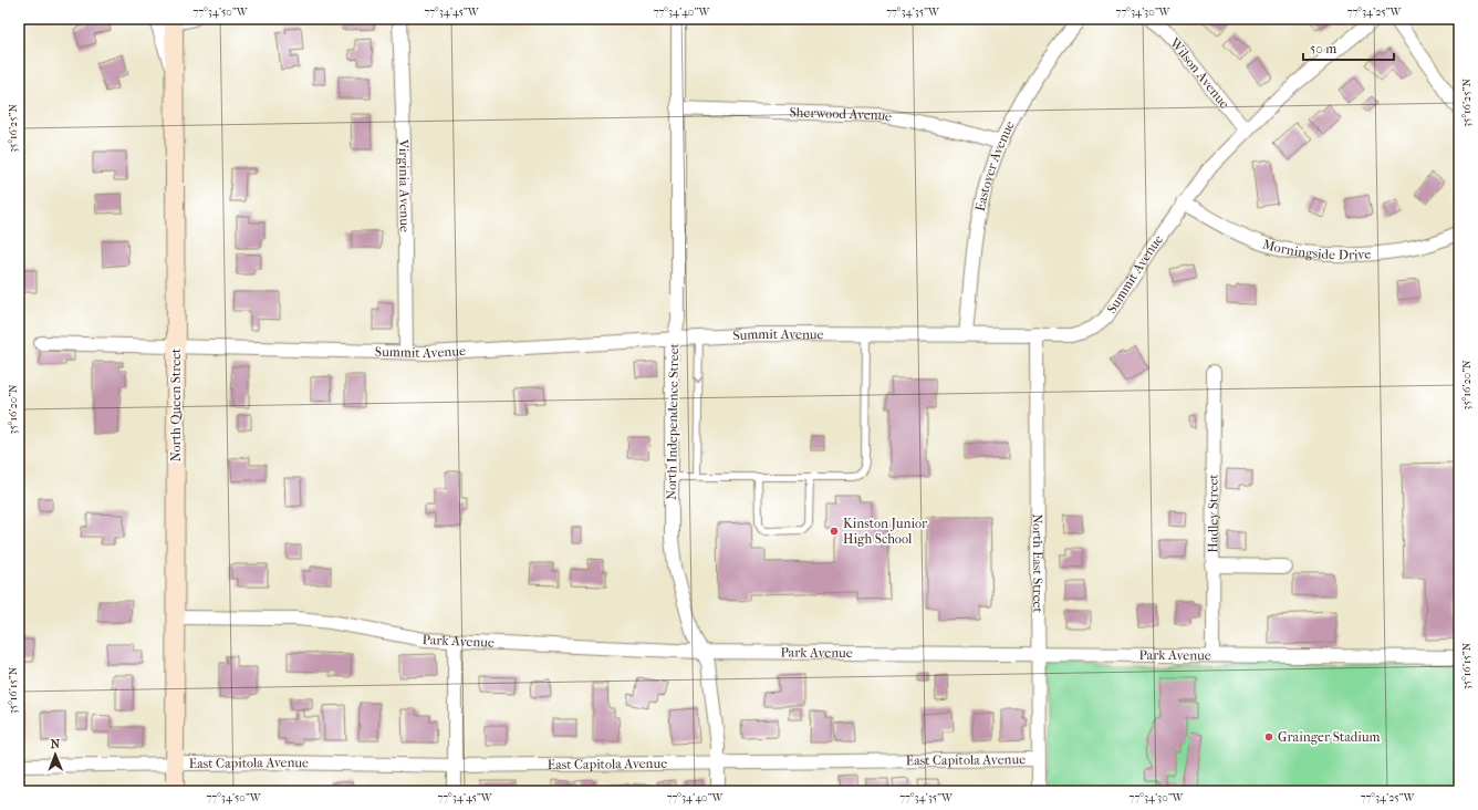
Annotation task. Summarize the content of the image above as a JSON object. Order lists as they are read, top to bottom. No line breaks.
{"streets":{"main road":["North Queen Street"],"street":["Wilson Avenue","Sherwood Avenue","Eastover Avenue","Virginia Avenue","Morningside Drive","Summit Avenue","North Independence Street","Hadley Street","North East Street","Park Avenue","East Capitola Avenue"]},"crossings":[["Wilson Avenue","Summit Avenue"],["Sherwood Avenue","Eastover Avenue"],["Sherwood Avenue","North Independence Street"],["Eastover Avenue","Summit Avenue"],["Virginia Avenue","Summit Avenue"],["Morningside Drive","Summit Avenue"],["Summit Avenue","North Queen Street"],["Summit Avenue","North Independence Street"],["Summit Avenue","North East Street"],["North Queen Street","Park Avenue"],["North Queen Street","East Capitola Avenue"],["North Independence Street","Park Avenue"],["North Independence Street","East Capitola Avenue"],["Hadley Street","Park Avenue"],["North East Street","Park Avenue"],["North East Street","East Capitola Avenue"]],"places":["Kinston Junior High School","Grainger Stadium"],"scale_bar":"50 m","north":"top","coordinates":["77°34'50\"W","77°34'45\"W","77°34'40\"W","77°34'35\"W","77°34'30\"W","77°34'25\"W","35°16'25\"N","35°16'20\"N","35°16'15\"N"]}
